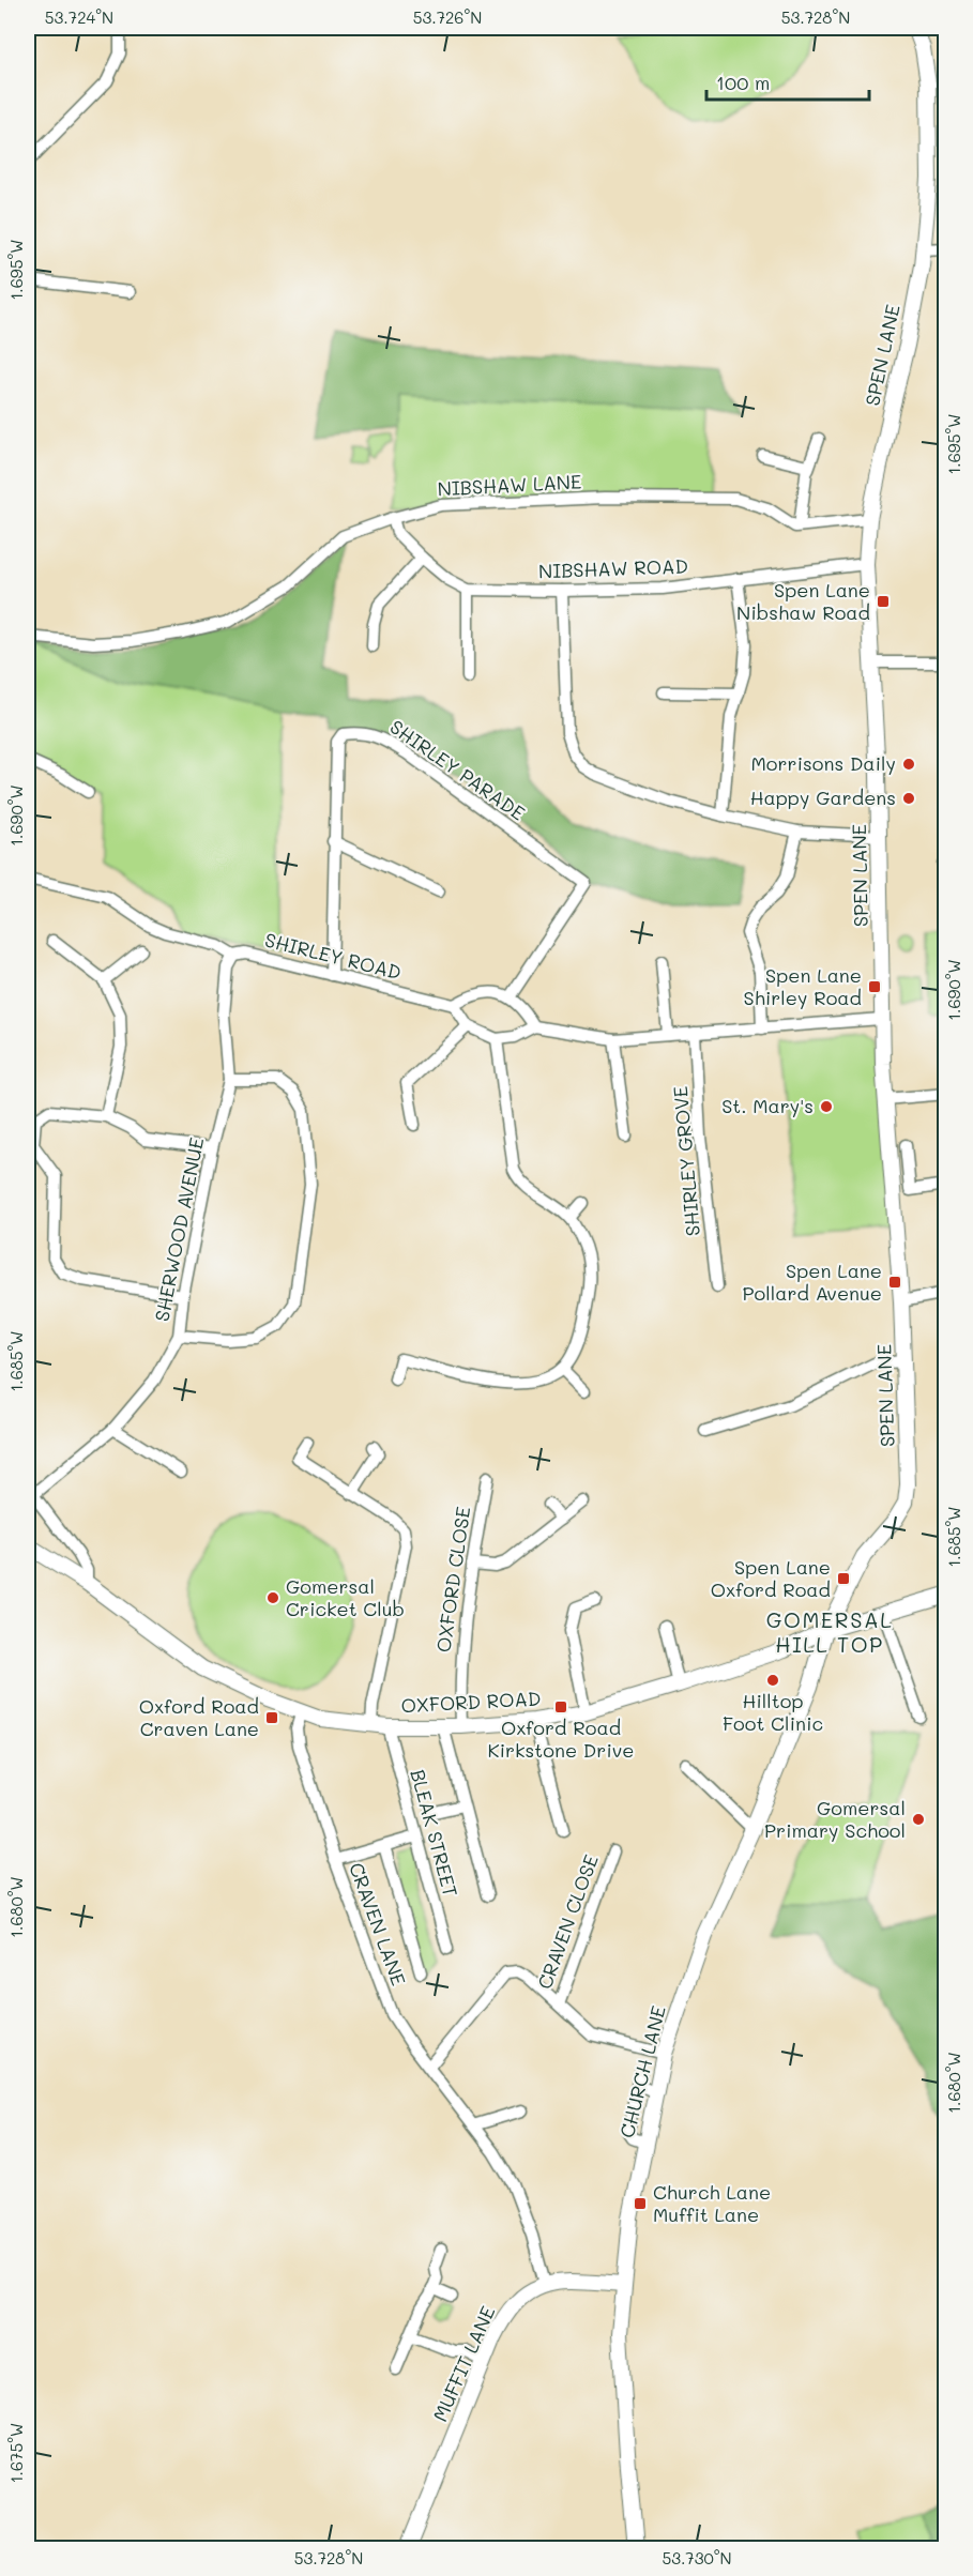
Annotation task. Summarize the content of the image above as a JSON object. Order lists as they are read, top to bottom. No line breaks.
{"streets":{"main road":["SPEN LANE","OXFORD ROAD","CHURCH LANE","MUFFIT LANE"],"street":["NIBSHAW LANE","NIBSHAW ROAD","SHIRLEY PARADE","SHIRLEY ROAD","SHIRLEY GROVE","SHERWOOD AVENUE","OXFORD CLOSE","BLEAK STREET","CRAVEN CLOSE","CRAVEN LANE"]},"crossings":[["SPEN LANE","NIBSHAW ROAD"],["SPEN LANE","OXFORD ROAD"],["SPEN LANE","CHURCH LANE"],["SHIRLEY PARADE","SHIRLEY ROAD"],["SHIRLEY ROAD","SHERWOOD AVENUE"],["OXFORD CLOSE","OXFORD ROAD"],["OXFORD ROAD","BLEAK STREET"],["OXFORD ROAD","CRAVEN LANE"],["OXFORD ROAD","CHURCH LANE"],["CRAVEN LANE","MUFFIT LANE"]],"districts":["GOMERSAL HILL TOP"],"places":{"transit":["Spen Lane Nibshaw Road","Spen Lane Shirley Road","Spen Lane Pollard Avenue","Spen Lane Oxford Road","Oxford Road Kirkstone Drive","Oxford Road Craven Lane","Church Lane Muffit Lane"],"other":["Morrisons Daily","Happy Gardens","St. Mary's","Gomersal Cricket Club","Hilltop Foot Clinic","Gomersal Primary School"]},"scale_bar":"100 m","coordinates":["53.724°N","53.726°N","53.728°N","1.695°W","1.690°W","1.685°W","1.680°W","1.675°W","53.730°N"]}
